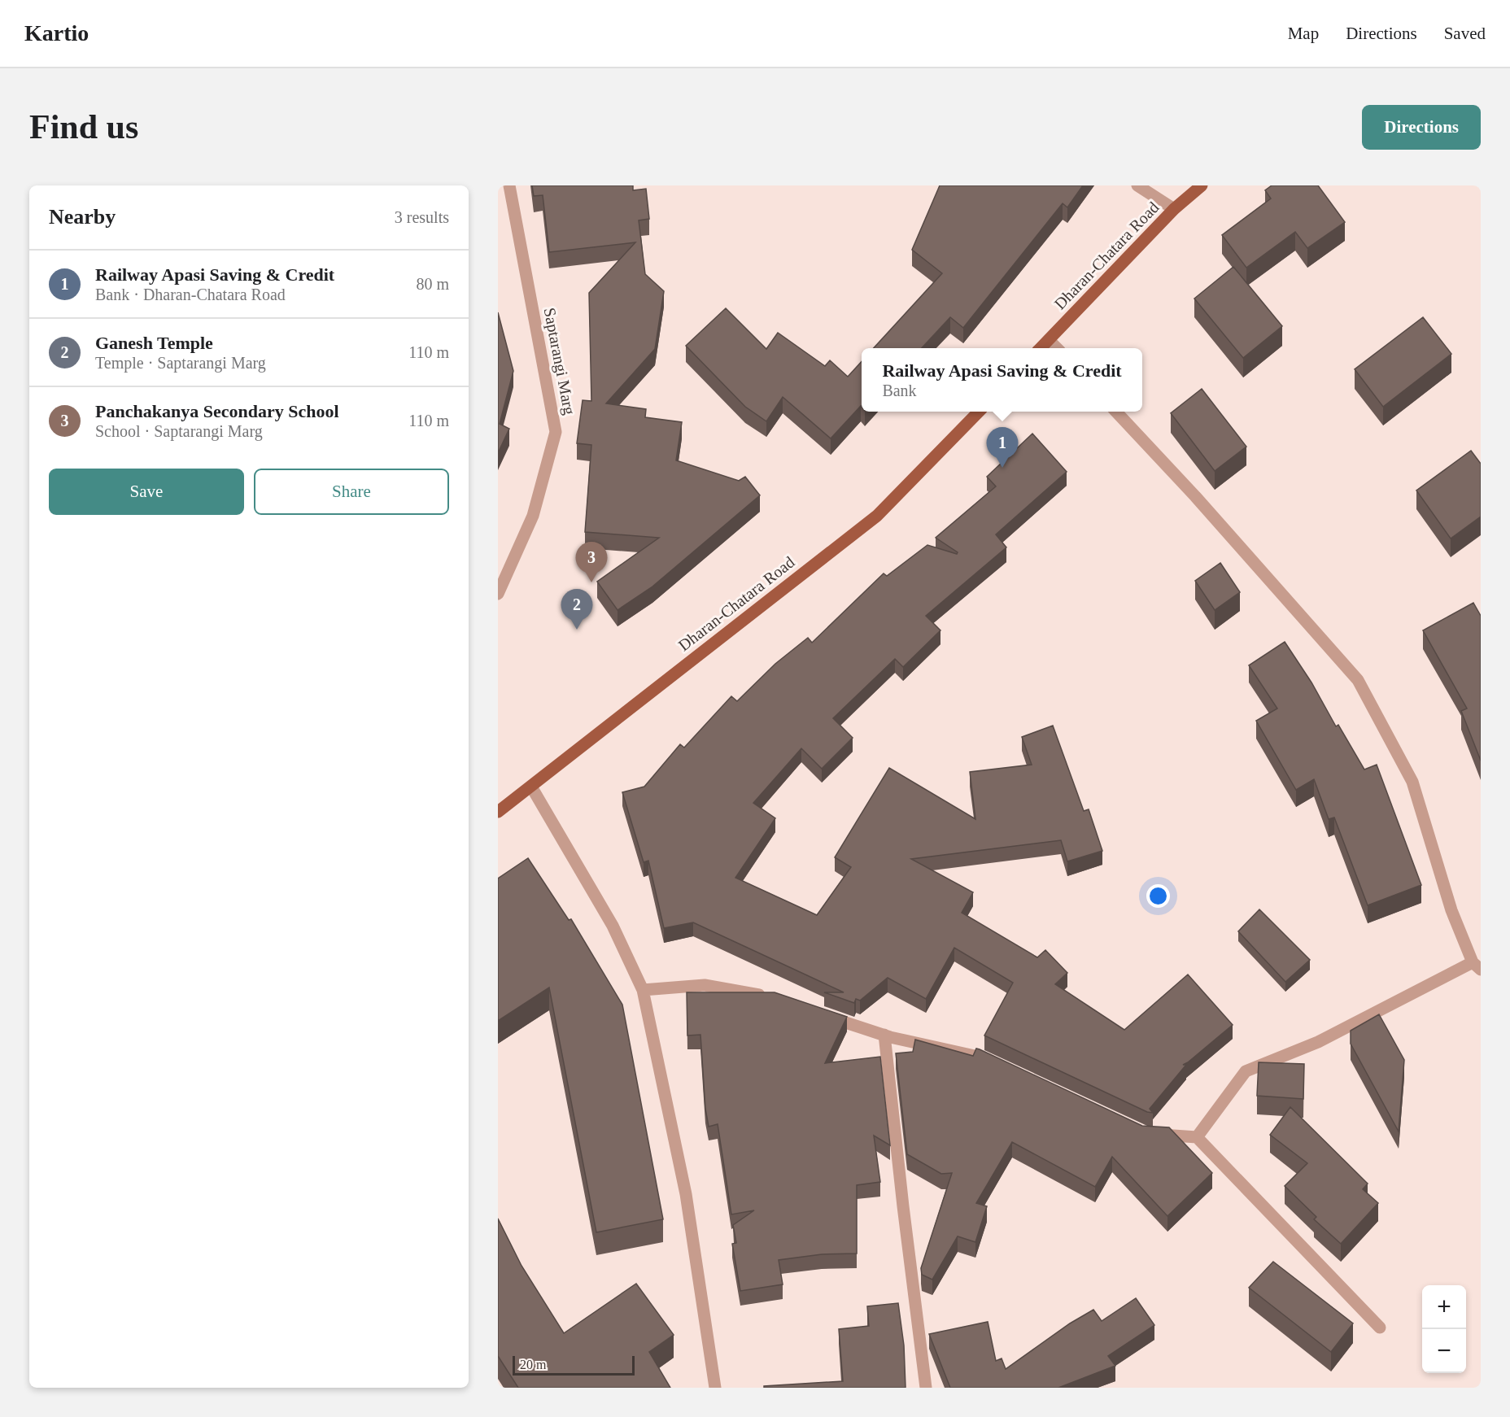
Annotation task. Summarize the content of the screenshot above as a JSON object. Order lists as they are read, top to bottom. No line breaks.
{"streets":{"main road":["Dharan-Chatara Road"],"street":["Saptarangi Marg"]},"scale_bar":"20 m","page":{"header":"Kartio","nav":["Map","Directions","Saved"],"buttons":["Directions",["Save","Share"]],"title":"Find us","heading":["Nearby","3 results"],"list":[{"mark":"1","name":"Railway Apasi Saving & Credit","note":"Bank · Dharan-Chatara Road","value":"80 m"},{"mark":"2","name":"Ganesh Temple","note":"Temple · Saptarangi Marg","value":"110 m"},{"mark":"3","name":"Panchakanya Secondary School","note":"School · Saptarangi Marg","value":"110 m"}],"popup":["Railway Apasi Saving & Credit","Bank"],"pins":["1","3","2"],"map_buttons":["+","−"],"scale":"20 m"}}
